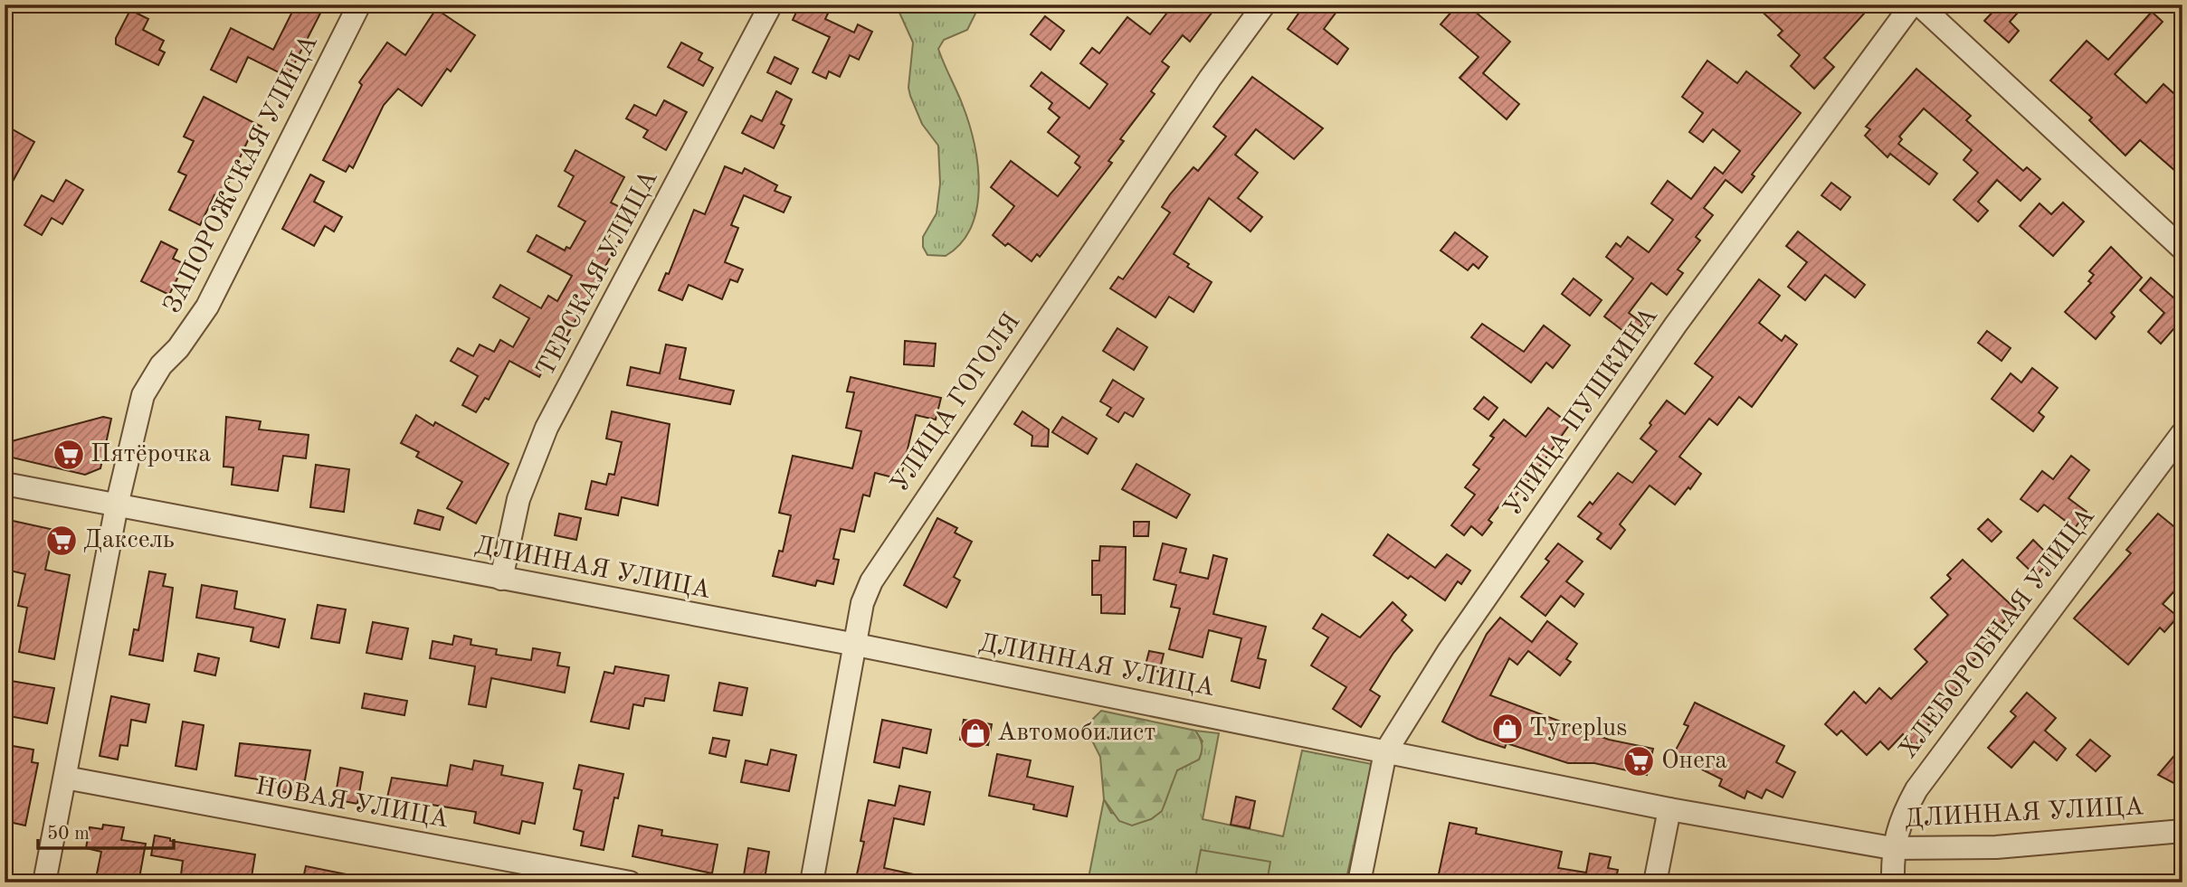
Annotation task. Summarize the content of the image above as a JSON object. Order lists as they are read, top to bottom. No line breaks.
{"streets":{"street":["ЗАПОРОЖСКАЯ УЛИЦА","ТЕРСКАЯ УЛИЦА","УЛИЦА ГОГОЛЯ","УЛИЦА ПУШКИНА","ДЛИННАЯ УЛИЦА","ХЛЕБОРОБНАЯ УЛИЦА","НОВАЯ УЛИЦА"]},"crossings":[["ЗАПОРОЖСКАЯ УЛИЦА","ДЛИННАЯ УЛИЦА"],["ЗАПОРОЖСКАЯ УЛИЦА","НОВАЯ УЛИЦА"],["ТЕРСКАЯ УЛИЦА","ДЛИННАЯ УЛИЦА"],["УЛИЦА ГОГОЛЯ","ДЛИННАЯ УЛИЦА"],["УЛИЦА ПУШКИНА","ДЛИННАЯ УЛИЦА"],["ДЛИННАЯ УЛИЦА","ХЛЕБОРОБНАЯ УЛИЦА"]],"places":{"supermarket":["Пятёрочка","Даксель","Онега"],"shop":["Tyreplus","Автомобилист"]},"scale_bar":"50 m"}
